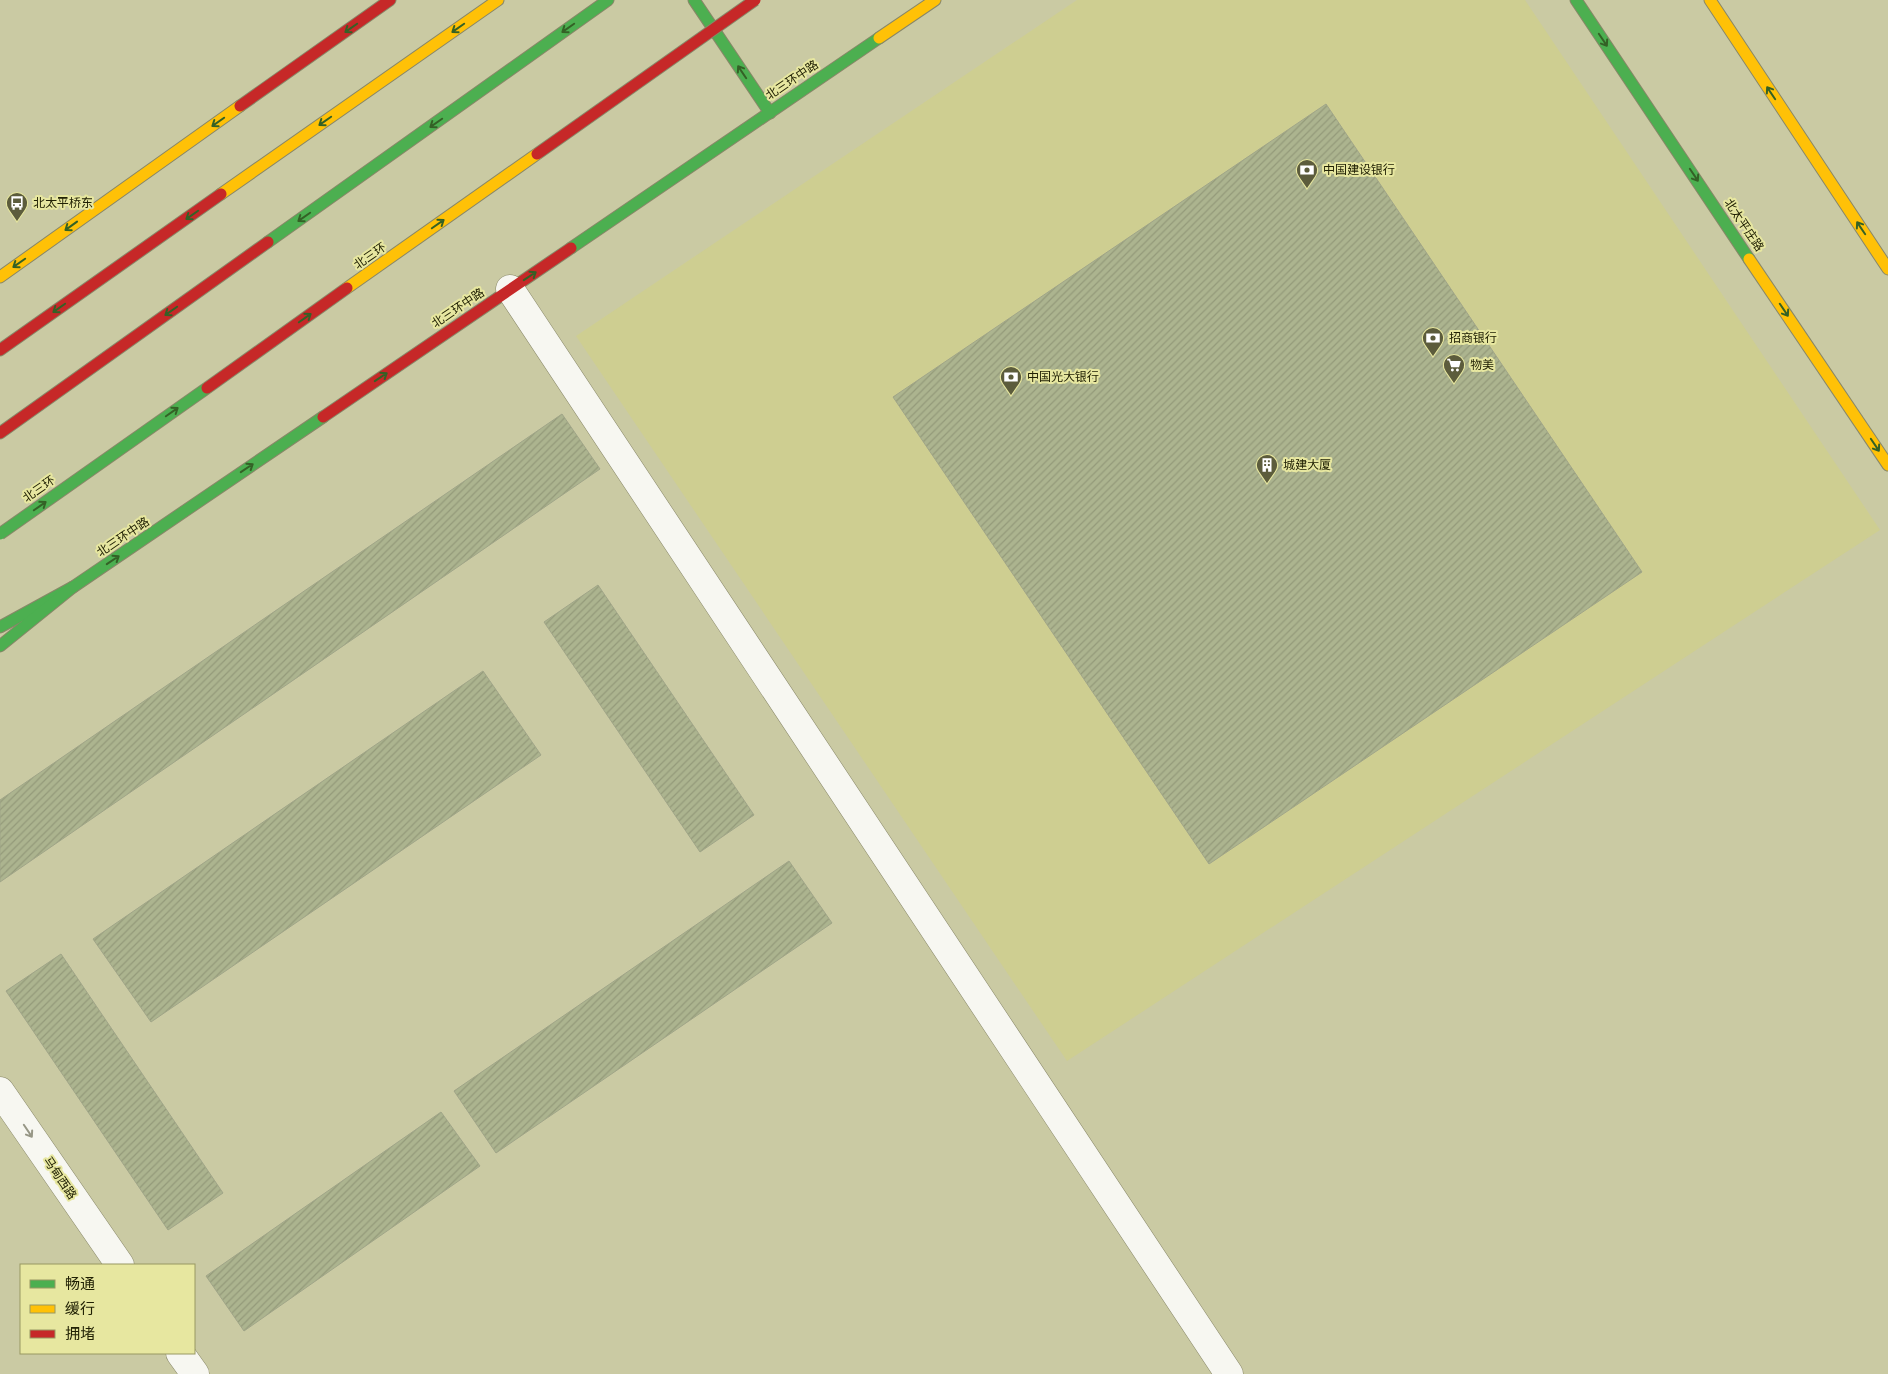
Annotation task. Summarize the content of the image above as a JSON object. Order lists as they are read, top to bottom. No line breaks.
{"streets":{"main road":["北三环中路","北太平庄路","北三环"],"street":["马甸西路"]},"one_way":["北三环中路","北太平庄路","马甸西路"],"places":{"bank":["中国建设银行","招商银行","中国光大银行"],"bus stop":["北太平桥东"],"supermarket":["物美"],"building":["城建大厦"]},"legend":["畅通","缓行","拥堵"]}
